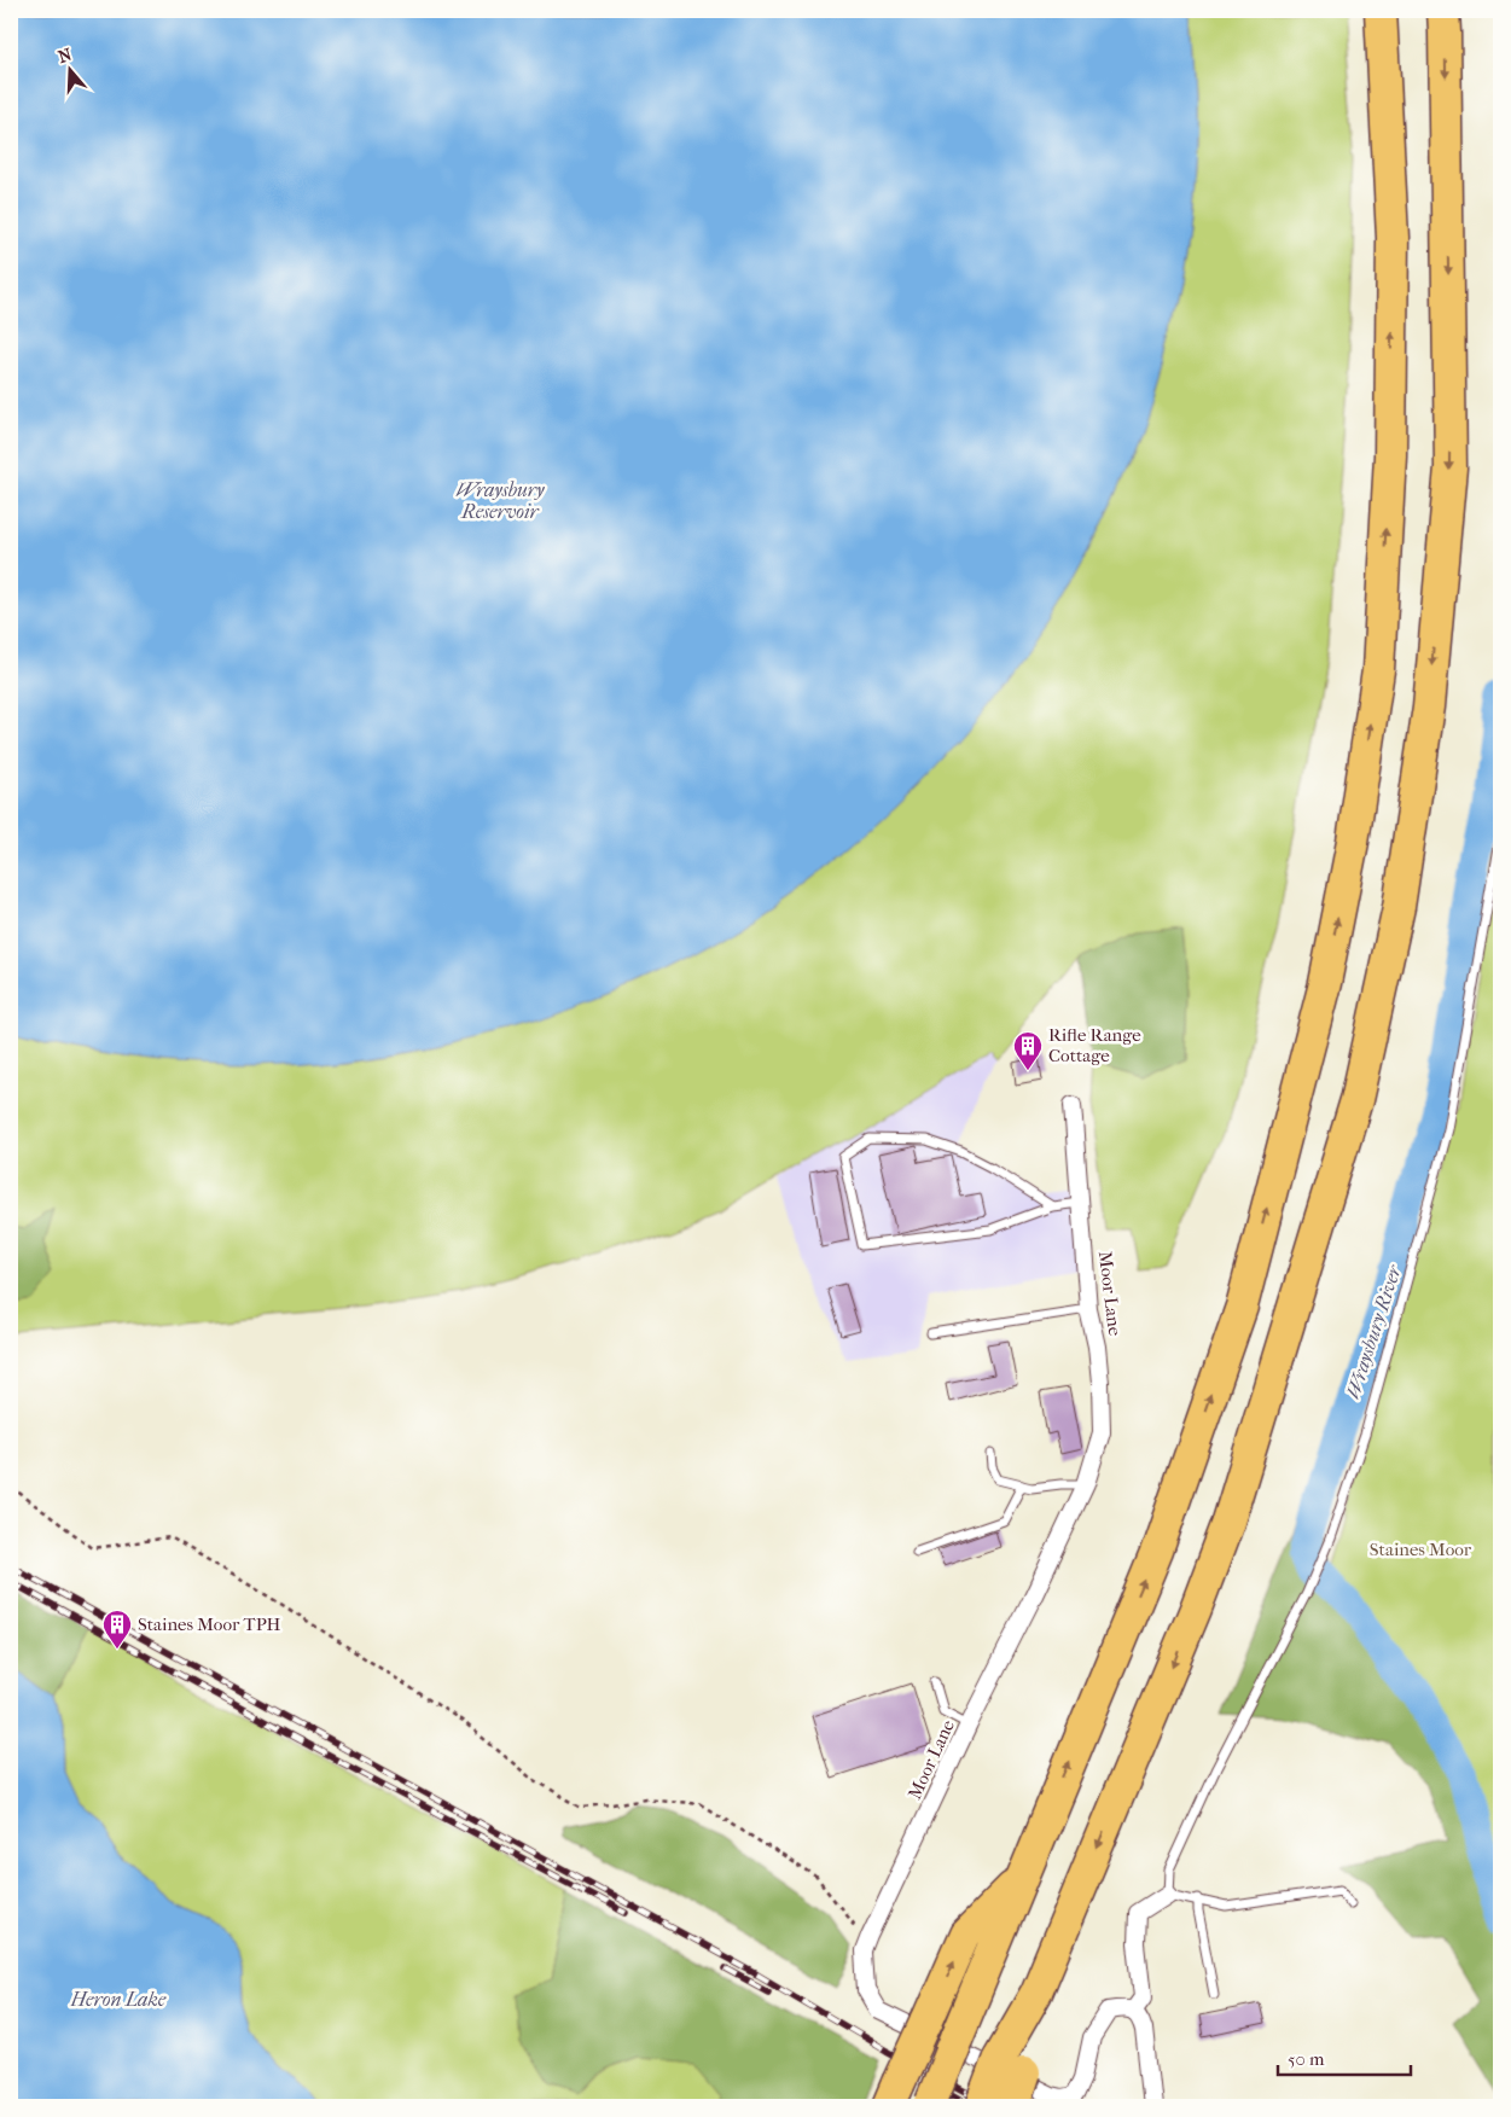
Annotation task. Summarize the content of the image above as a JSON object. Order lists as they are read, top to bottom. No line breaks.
{"streets":{"street":["Moor Lane"]},"water":["Wraysbury Reservoir","Wraysbury River","Heron Lake"],"parks":["Staines Moor"],"places":{"building":["Rifle Range Cottage","Staines Moor TPH"]},"scale_bar":"50 m","north":"top"}
